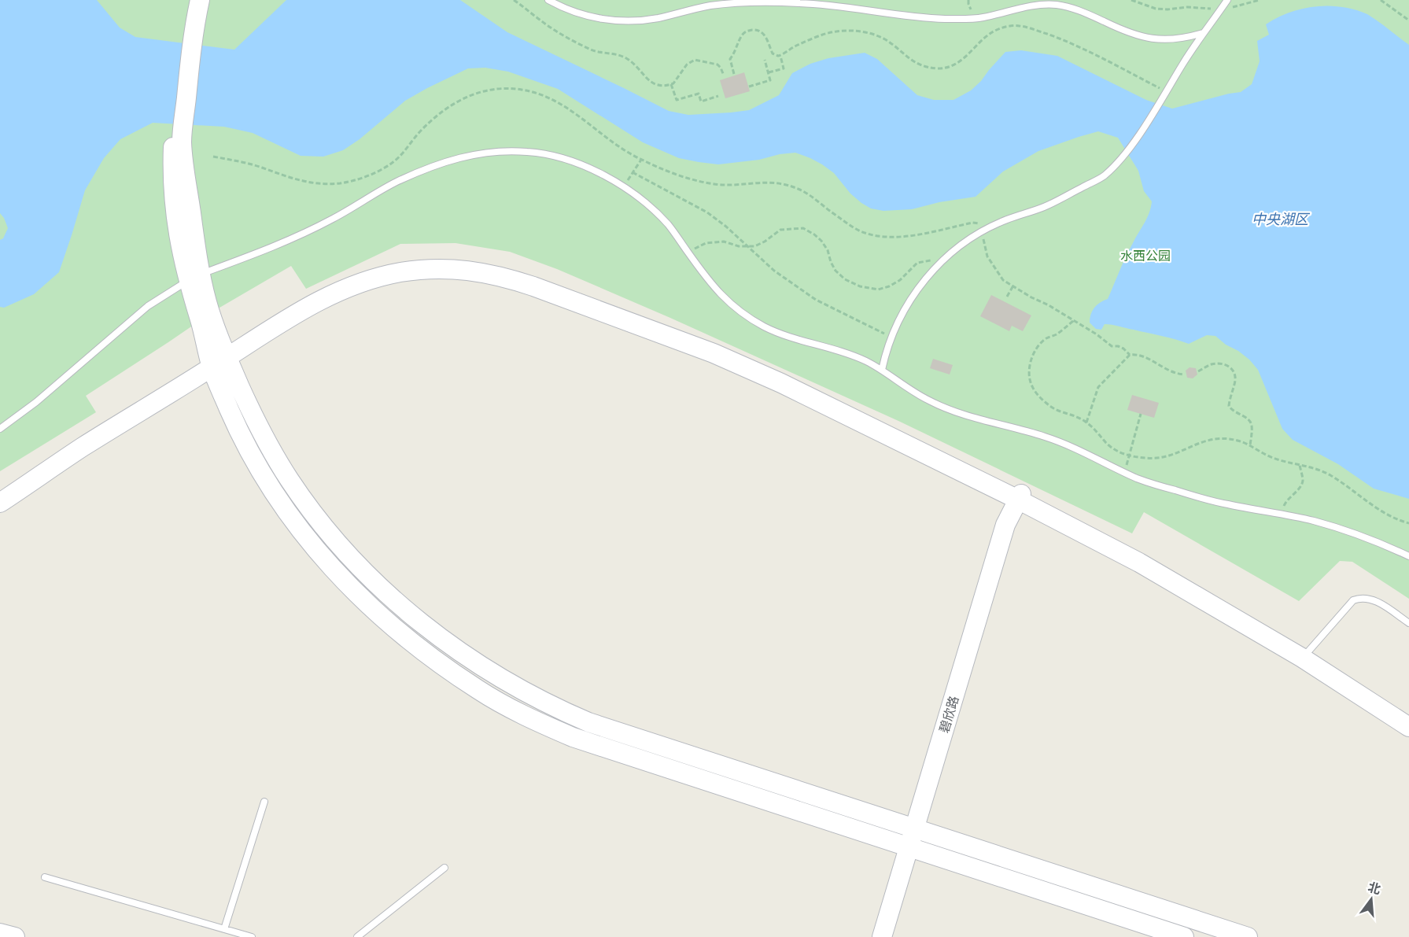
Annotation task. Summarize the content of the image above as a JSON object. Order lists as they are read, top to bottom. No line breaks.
{"streets":{"main road":["碧欣路"]},"water":["中央湖区"],"parks":["水西公园"],"north":"top"}
